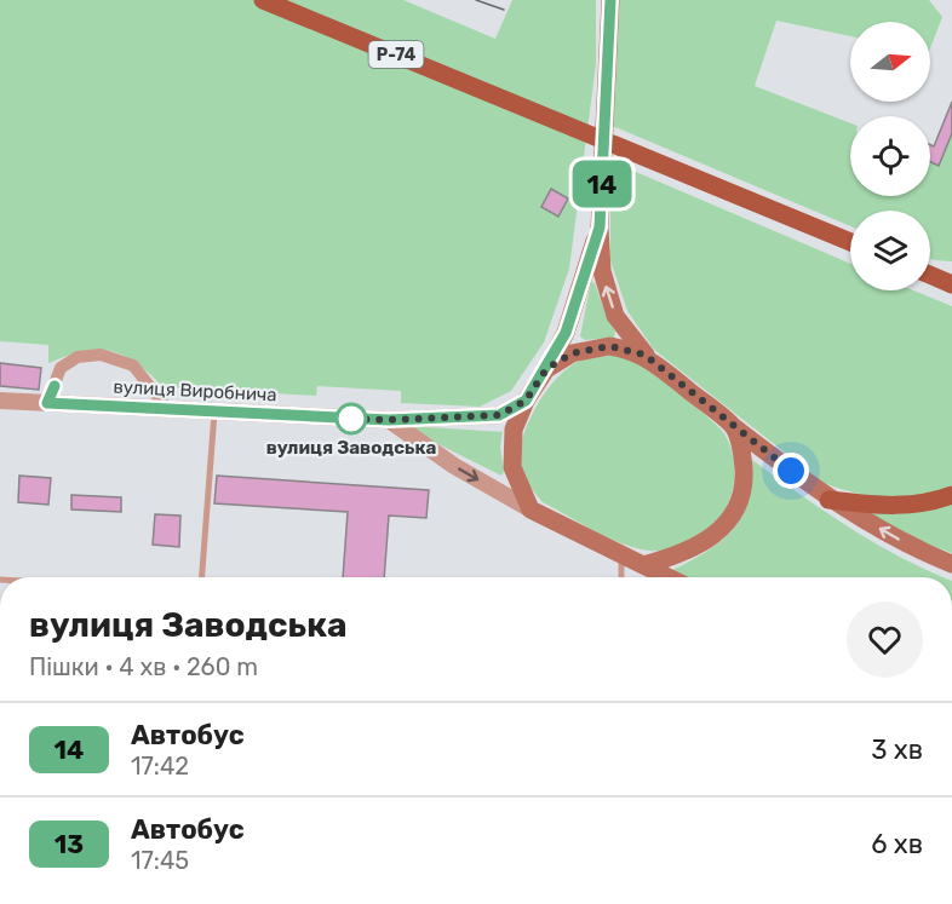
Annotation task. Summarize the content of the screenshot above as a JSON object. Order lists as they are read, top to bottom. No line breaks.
{"streets":{"main road":["Р-74"],"street":["вулиця Виробнича"]},"places":["вулиця Заводська"],"lines":["bus line 14"],"north":"right","page":{"on_map":"14","heading":["вулиця Заводська","Пішки · 4 хв · 260 m"],"list":[{"mark":"14","name":"Автобус","note":"17:42","value":"3 хв"},{"mark":"13","name":"Автобус","note":"17:45","value":"6 хв"}]}}
